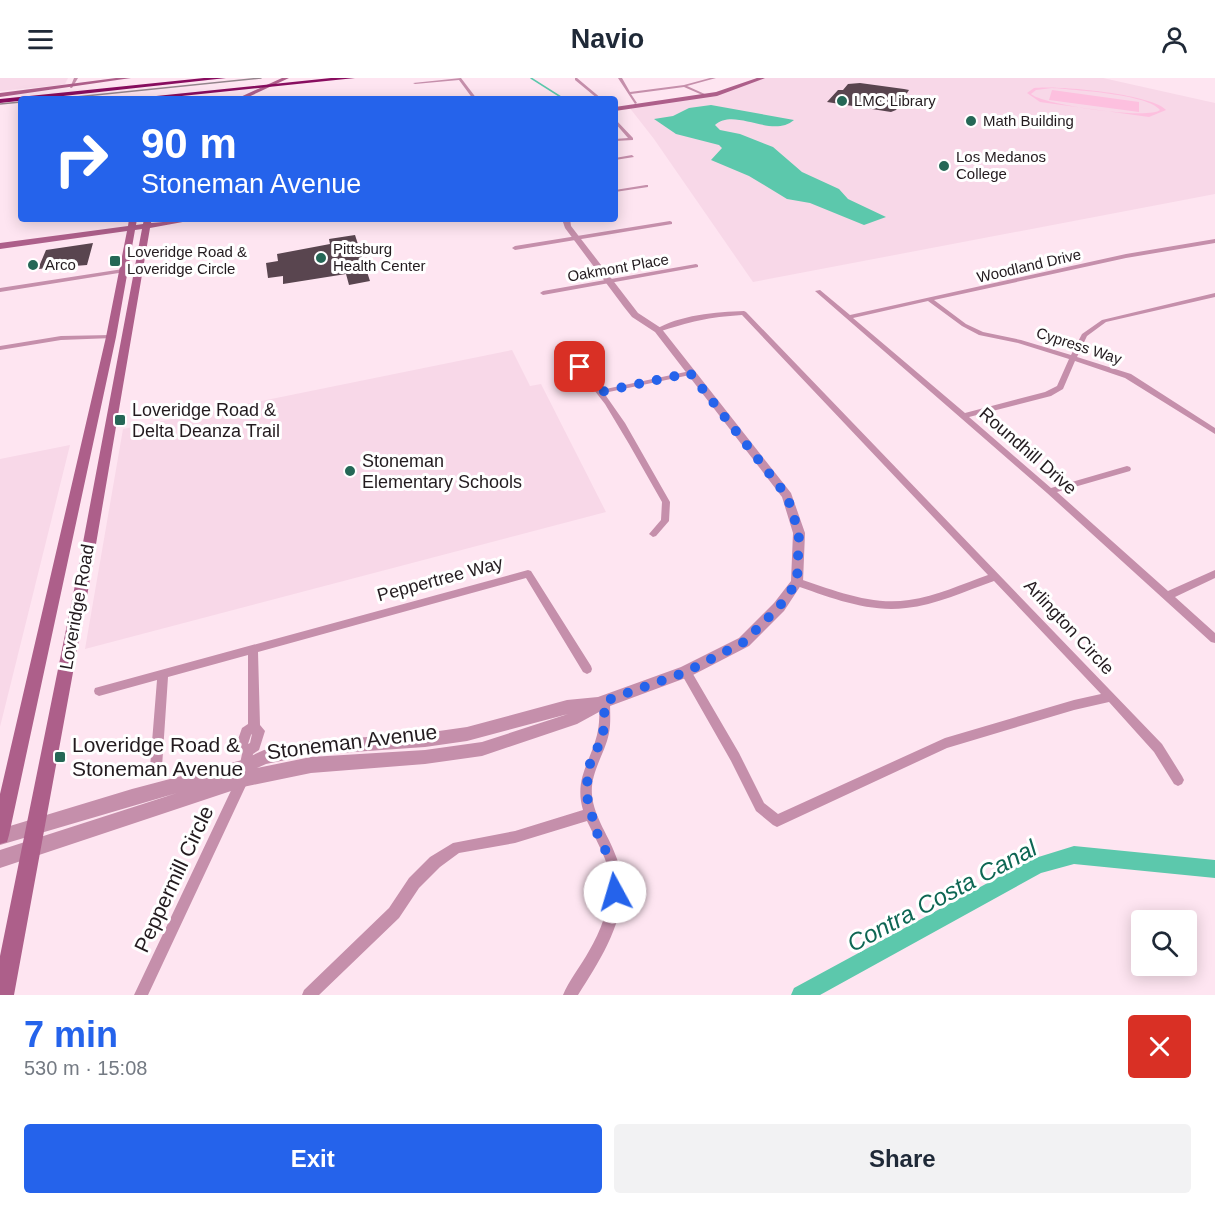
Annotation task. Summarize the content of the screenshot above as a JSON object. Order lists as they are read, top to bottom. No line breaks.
{"streets":{"main road":["Loveridge Road"],"street":["Woodland Drive","Oakmont Place","Cypress Way","Roundhill Drive","Peppertree Way","Arlington Circle","Stoneman Avenue","Peppermill Circle"]},"crossings":[["Woodland Drive","Cypress Way"],["Woodland Drive","Roundhill Drive"],["Loveridge Road","Stoneman Avenue"],["Arlington Circle","Stoneman Avenue"],["Stoneman Avenue","Peppermill Circle"]],"water":["Contra Costa Canal"],"places":{"other":["LMC Library","Math Building","Los Medanos College","Pittsburg Health Center","Arco","Stoneman Elementary Schools"],"transit":["Loveridge Road & Loveridge Circle","Loveridge Road & Delta Deanza Trail","Loveridge Road & Stoneman Avenue"]},"page":{"header":"Navio","turn":["90 m","Stoneman Avenue"],"heading":["7 min","530 m · 15:08"],"buttons":["Exit","Share"]}}
